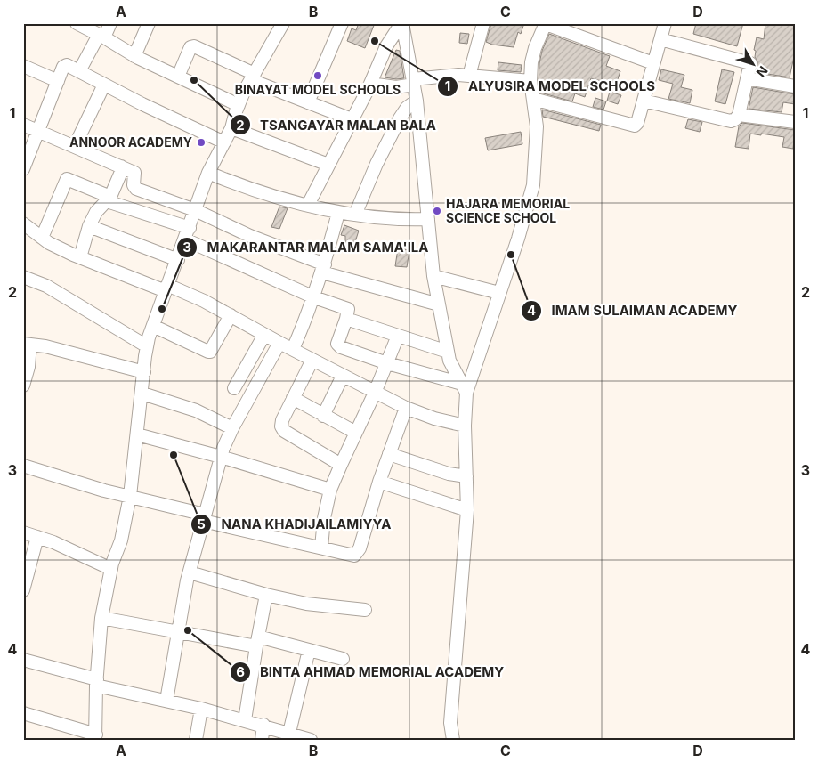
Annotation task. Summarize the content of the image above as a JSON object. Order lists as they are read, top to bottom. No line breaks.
{"places":["ALYUSIRA MODEL SCHOOLS","BINAYAT MODEL SCHOOLS","TSANGAYAR MALAN BALA","ANNOOR ACADEMY","HAJARA MEMORIAL SCIENCE SCHOOL","IMAM SULAIMAN ACADEMY","MAKARANTAR MALAM SAMA'ILA","NANA KHADIJAILAMIYYA","BINTA AHMAD MEMORIAL ACADEMY"],"north":"bottom right","grid":{"columns":["A","B","C","D"],"rows":["1","2","3","4"]}}
